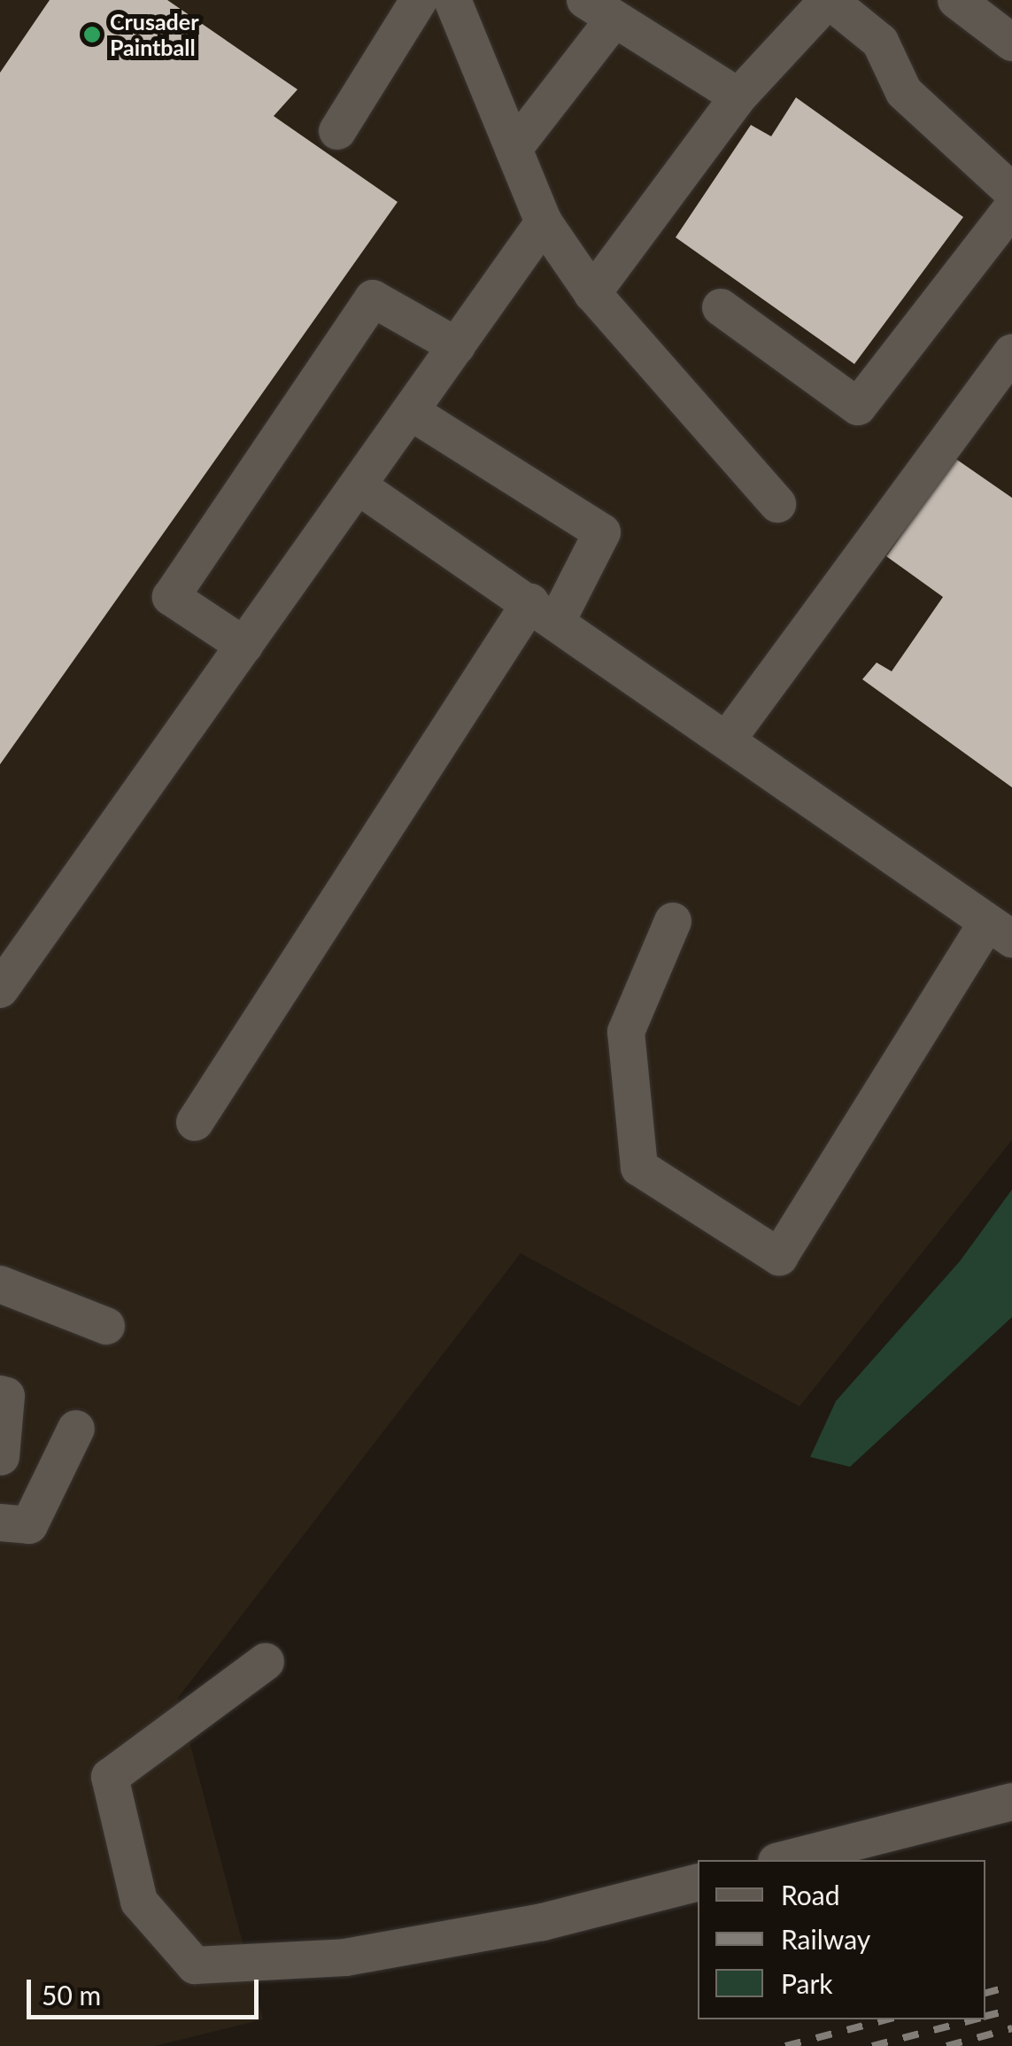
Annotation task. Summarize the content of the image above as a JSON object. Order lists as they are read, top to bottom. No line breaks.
{"places":["Crusader Paintball"],"legend":["Road","Railway","Park"],"scale_bar":"50 m"}
